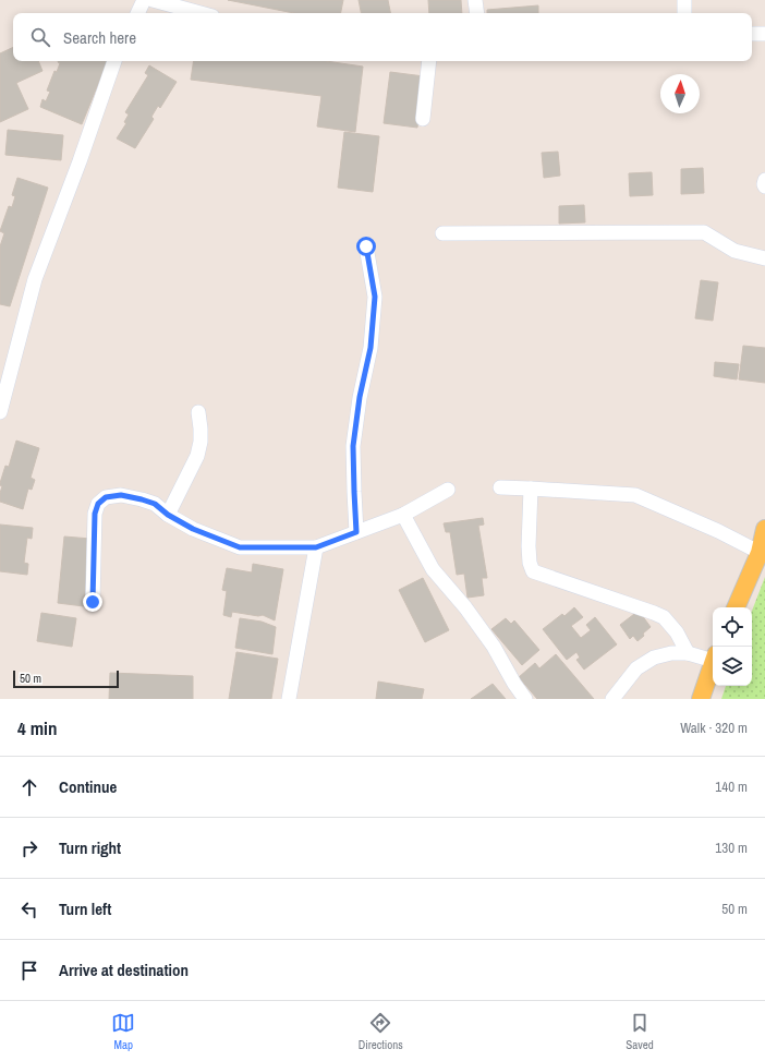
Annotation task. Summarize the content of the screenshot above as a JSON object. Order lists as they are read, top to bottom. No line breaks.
{"scale_bar":"50 m","north":"top","page":{"search":"Search here","scale":"50 m","heading":["4 min","Walk · 320 m"],"list":[["Continue","140 m"],["Turn right","130 m"],["Turn left","50 m"],"Arrive at destination"],"nav":["Map","Directions","Saved"]}}
